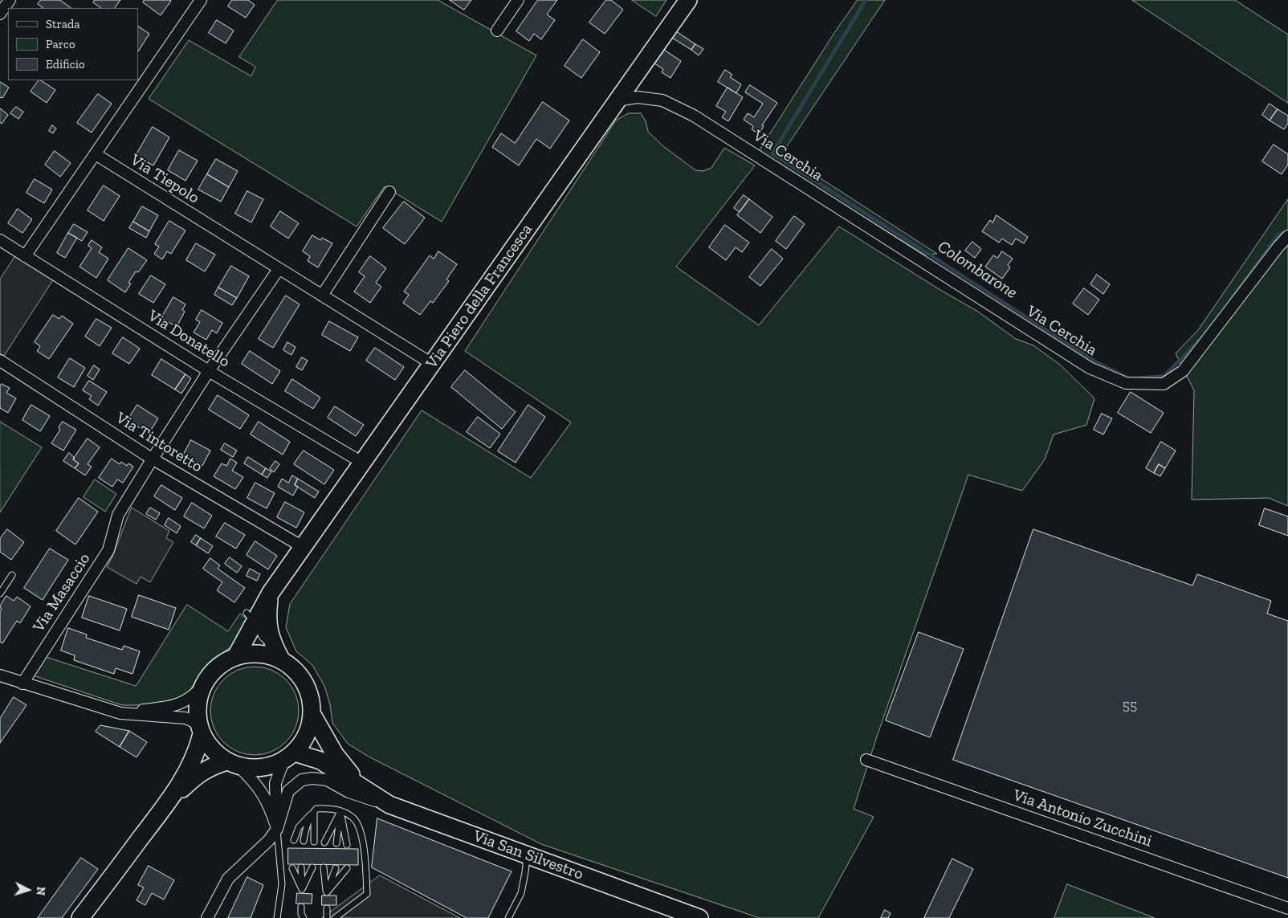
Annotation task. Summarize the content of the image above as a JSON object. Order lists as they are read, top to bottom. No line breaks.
{"streets":{"main road":["Via Piero della Francesca","Via San Silvestro"],"street":["Via Cerchia","Via Tiepolo","Via Donatello","Via Tintoretto","Via Masaccio","Via Antonio Zucchini"]},"crossings":[["Via Cerchia","Via Piero della Francesca"],["Via Tiepolo","Via Piero della Francesca"],["Via Tiepolo","Via Masaccio"],["Via Piero della Francesca","Via Donatello"],["Via Piero della Francesca","Via Tintoretto"],["Via Piero della Francesca","Via San Silvestro"],["Via Donatello","Via Masaccio"],["Via Tintoretto","Via Masaccio"]],"water":["Colombarone"],"house_numbers":["55"],"legend":["Strada","Parco","Edificio"],"north":"right"}
